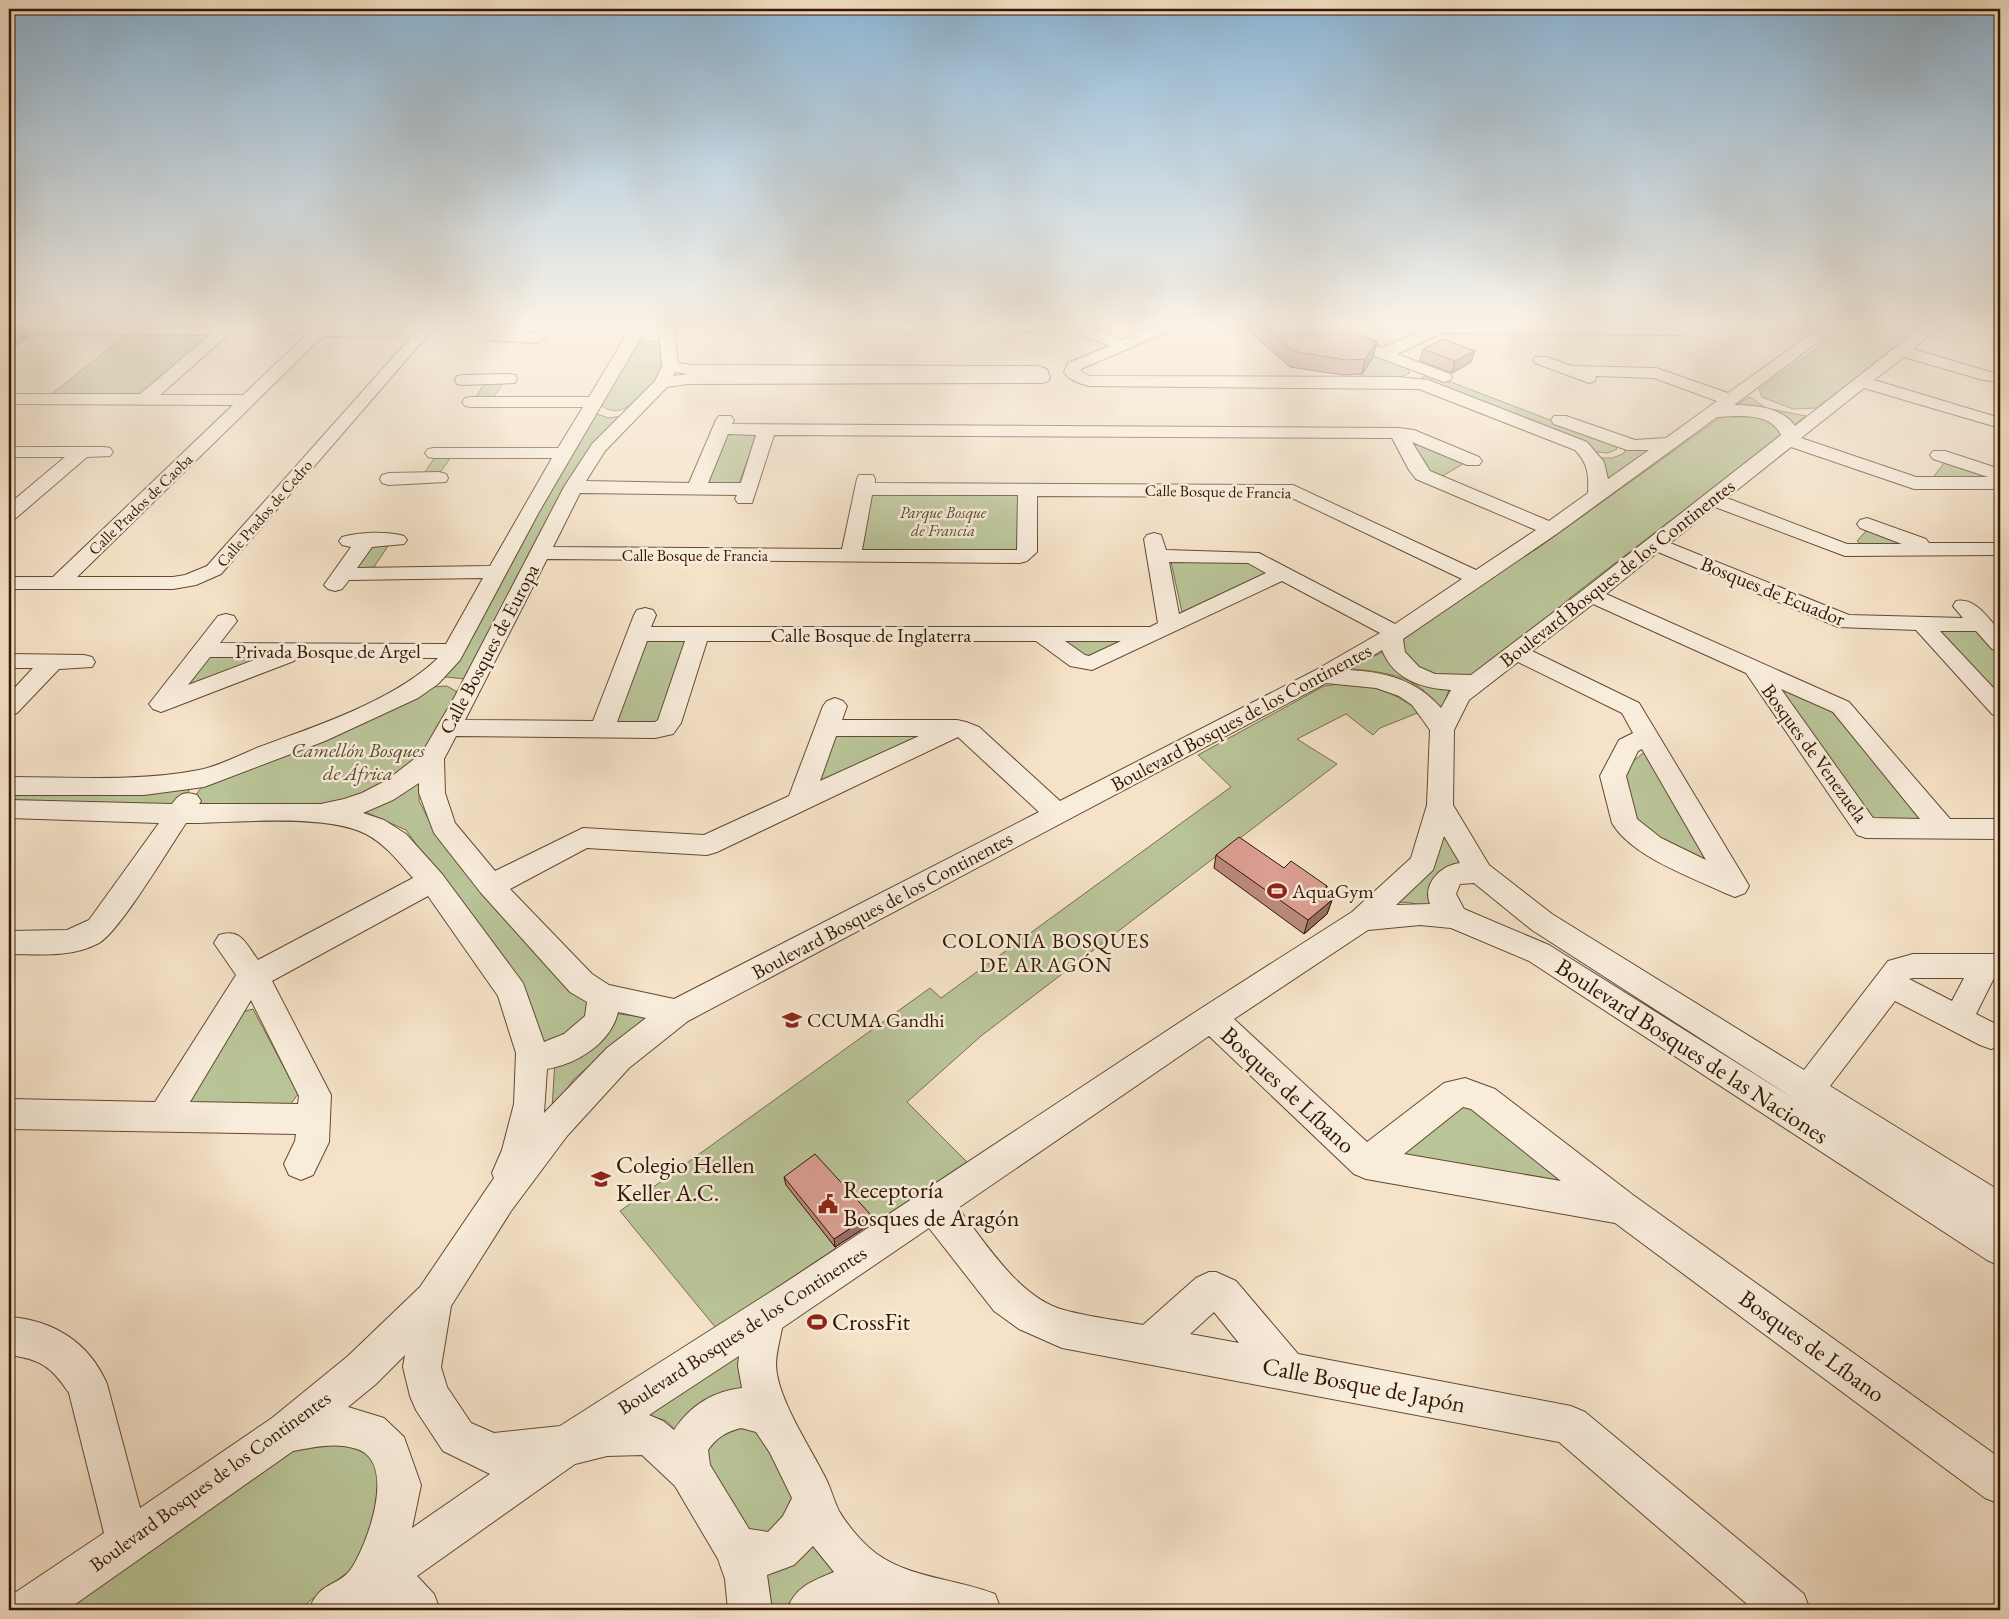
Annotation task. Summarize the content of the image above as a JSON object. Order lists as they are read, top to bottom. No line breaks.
{"streets":{"street":["Calle Bosque de Francia","Calle Prados de Caoba","Calle Prados de Cedro","Boulevard Bosques de los Continentes","Bosques de Ecuador","Calle Bosque de Inglaterra","Calle Bosques de Europa","Privada Bosque de Argel","Bosques de Venezuela","Boulevard Bosques de las Naciones","Bosques de Líbano","Calle Bosque de Japón"]},"crossings":[["Calle Bosque de Francia","Boulevard Bosques de los Continentes"],["Calle Bosque de Francia","Calle Bosques de Europa"],["Calle Prados de Caoba","Calle Prados de Cedro"],["Boulevard Bosques de los Continentes","Bosques de Ecuador"],["Boulevard Bosques de los Continentes","Calle Bosques de Europa"],["Boulevard Bosques de los Continentes","Bosques de Venezuela"],["Boulevard Bosques de los Continentes","Boulevard Bosques de las Naciones"],["Boulevard Bosques de los Continentes","Bosques de Líbano"],["Boulevard Bosques de los Continentes","Calle Bosque de Japón"],["Calle Bosques de Europa","Privada Bosque de Argel"]],"districts":["COLONIA BOSQUES DE ARAGÓN"],"parks":["Parque Bosque de Francia","Camellón Bosques de África"],"places":{"sports":["AquaGym","CrossFit"],"school or university":["CCUMA Gandhi","Colegio Hellen Keller A.C."],"public building":["Receptoría Bosques de Aragón"]}}
